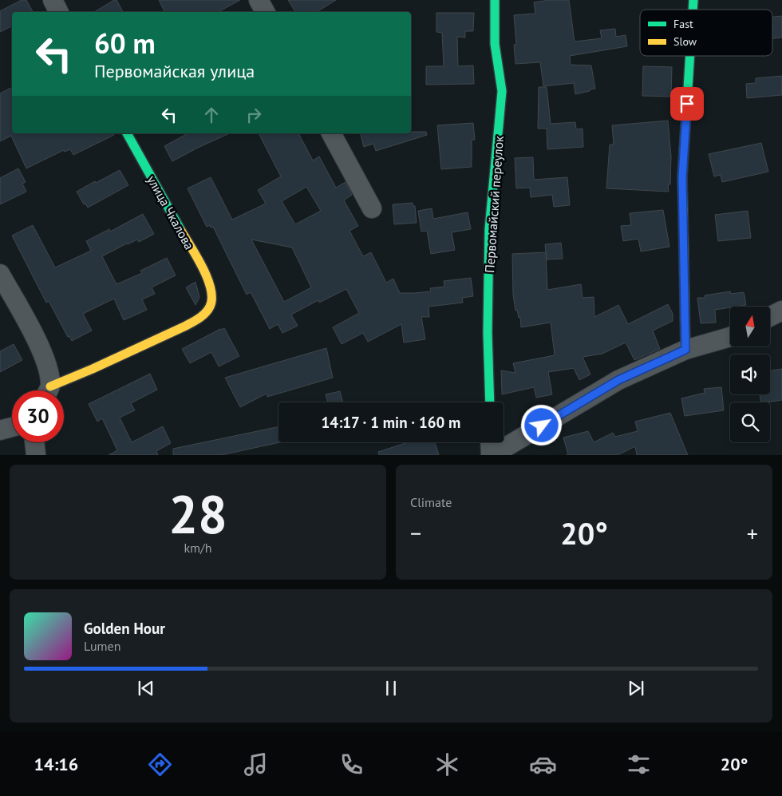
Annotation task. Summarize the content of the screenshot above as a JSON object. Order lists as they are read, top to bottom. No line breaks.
{"streets":{"street":["Первомайский переулок","улица Чкалова"]},"legend":["Fast","Slow"],"north":"top","page":{"turn":["60 m","Первомайская улица"],"limit":"30","trip":"14:17 · 1 min · 160 m","tile":[["28","km/h"],"Climate"],"heat":["−","20°","+"],"song":["Golden Hour","Lumen"],"tabs":["14:16","20°"]}}
